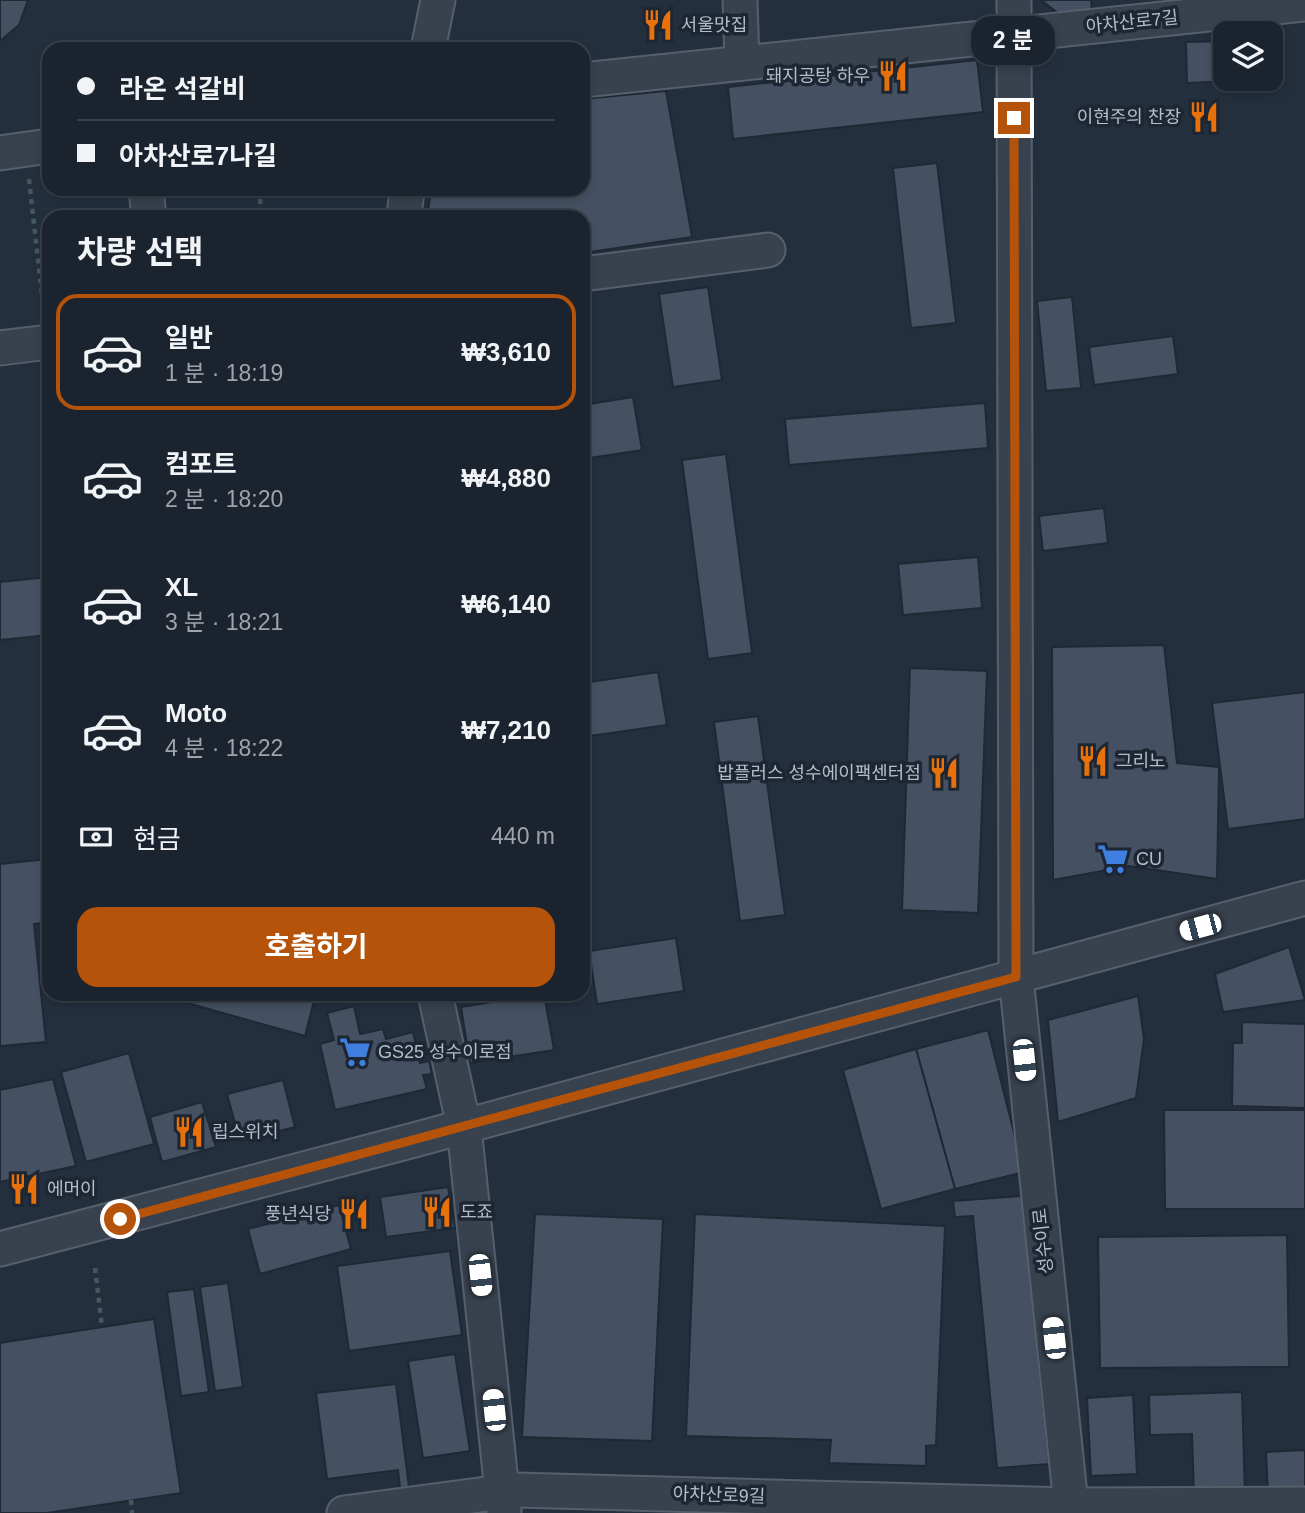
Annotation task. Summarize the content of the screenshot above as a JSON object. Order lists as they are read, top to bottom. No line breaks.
{"streets":{"street":["아차산로7길","성수이로","아차산로9길"]},"crossings":[["아차산로7길","성수이로"],["성수이로","아차산로9길"]],"places":{"restaurant":["서울맛집","돼지공탕 하우","이현주의 찬장","그리노","밥플러스 성수에이팩센터점","립스위치","에머이","도죠","풍년식당"],"supermarket":["CU","GS25 성수이로점"]},"page":{"bubble":"2 분","banner":["라온 석갈비","아차산로7나길"],"heading":"차량 선택","list":[{"name":"일반","note":"1 분 · 18:19","value":"₩3,610"},{"name":"컴포트","note":"2 분 · 18:20","value":"₩4,880"},{"name":"XL","note":"3 분 · 18:21","value":"₩6,140"},{"name":"Moto","note":"4 분 · 18:22","value":"₩7,210"}],"pay":["현금","440 m"],"buttons":"호출하기"}}
